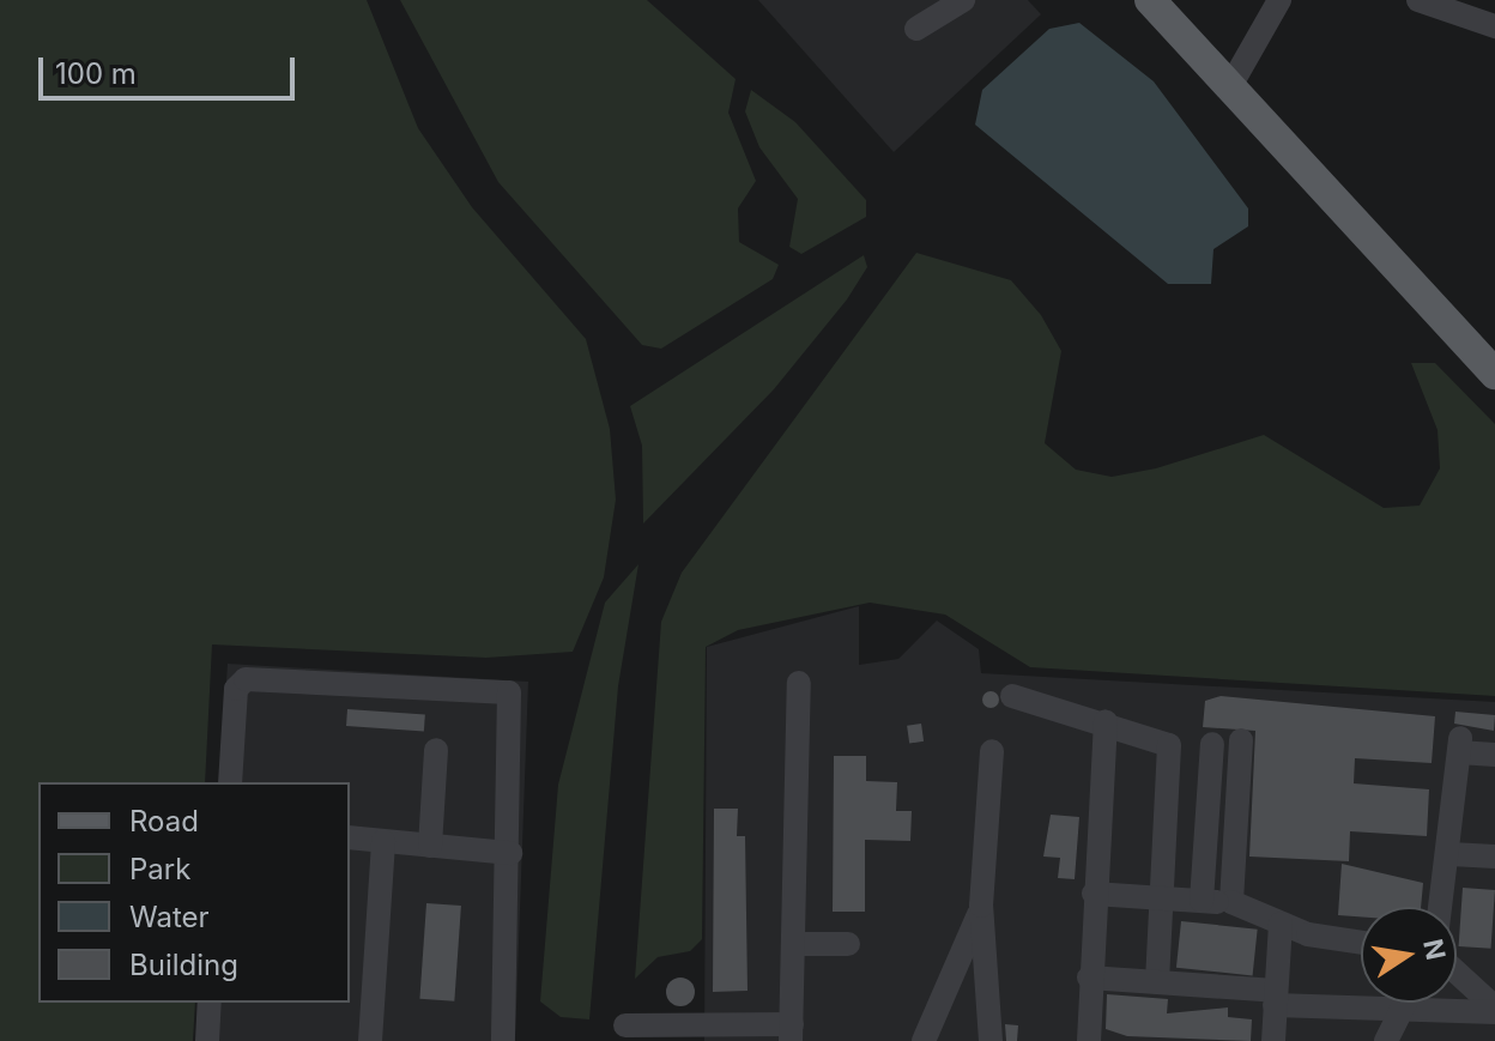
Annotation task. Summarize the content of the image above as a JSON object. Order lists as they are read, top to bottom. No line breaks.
{"legend":["Road","Park","Water","Building"],"scale_bar":"100 m","north":"right"}
